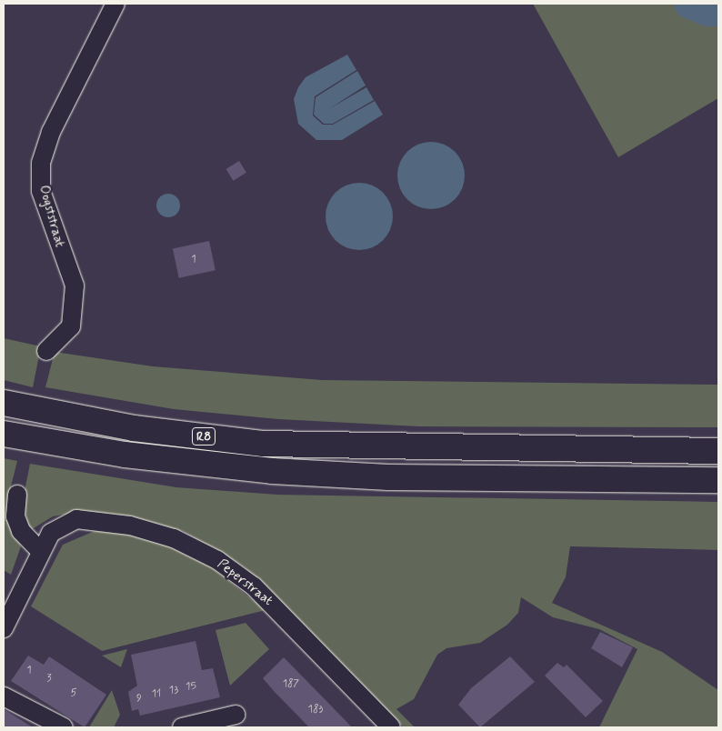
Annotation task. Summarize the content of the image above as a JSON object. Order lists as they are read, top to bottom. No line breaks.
{"streets":{"highway":["R8"],"street":["Oogststraat","Peperstraat"]},"house_numbers":["1","1","3","187","15","13","5","11","9","183"]}
